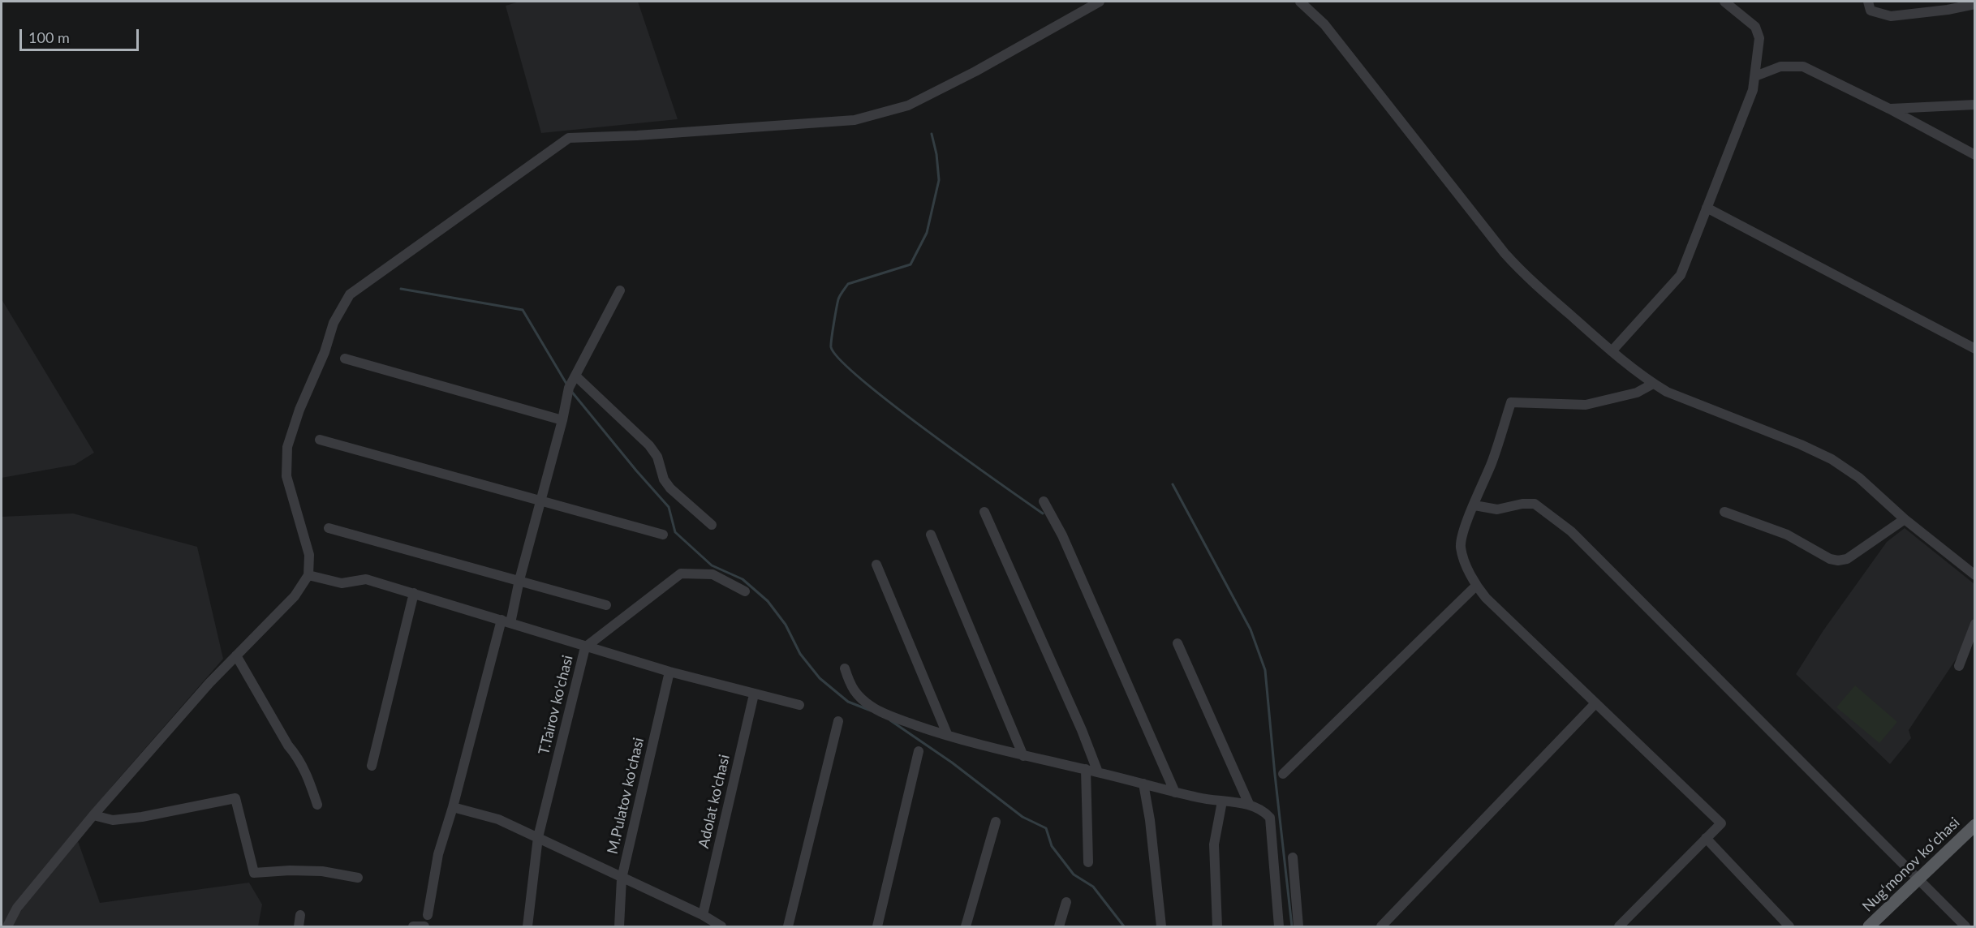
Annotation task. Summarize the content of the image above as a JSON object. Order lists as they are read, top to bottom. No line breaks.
{"streets":{"main road":["Nugʻmonov koʻchasi"],"street":["T.Tairov ko'chasi","M.Pulatov ko'chasi","Adolat ko'chasi"]},"scale_bar":"100 m"}
